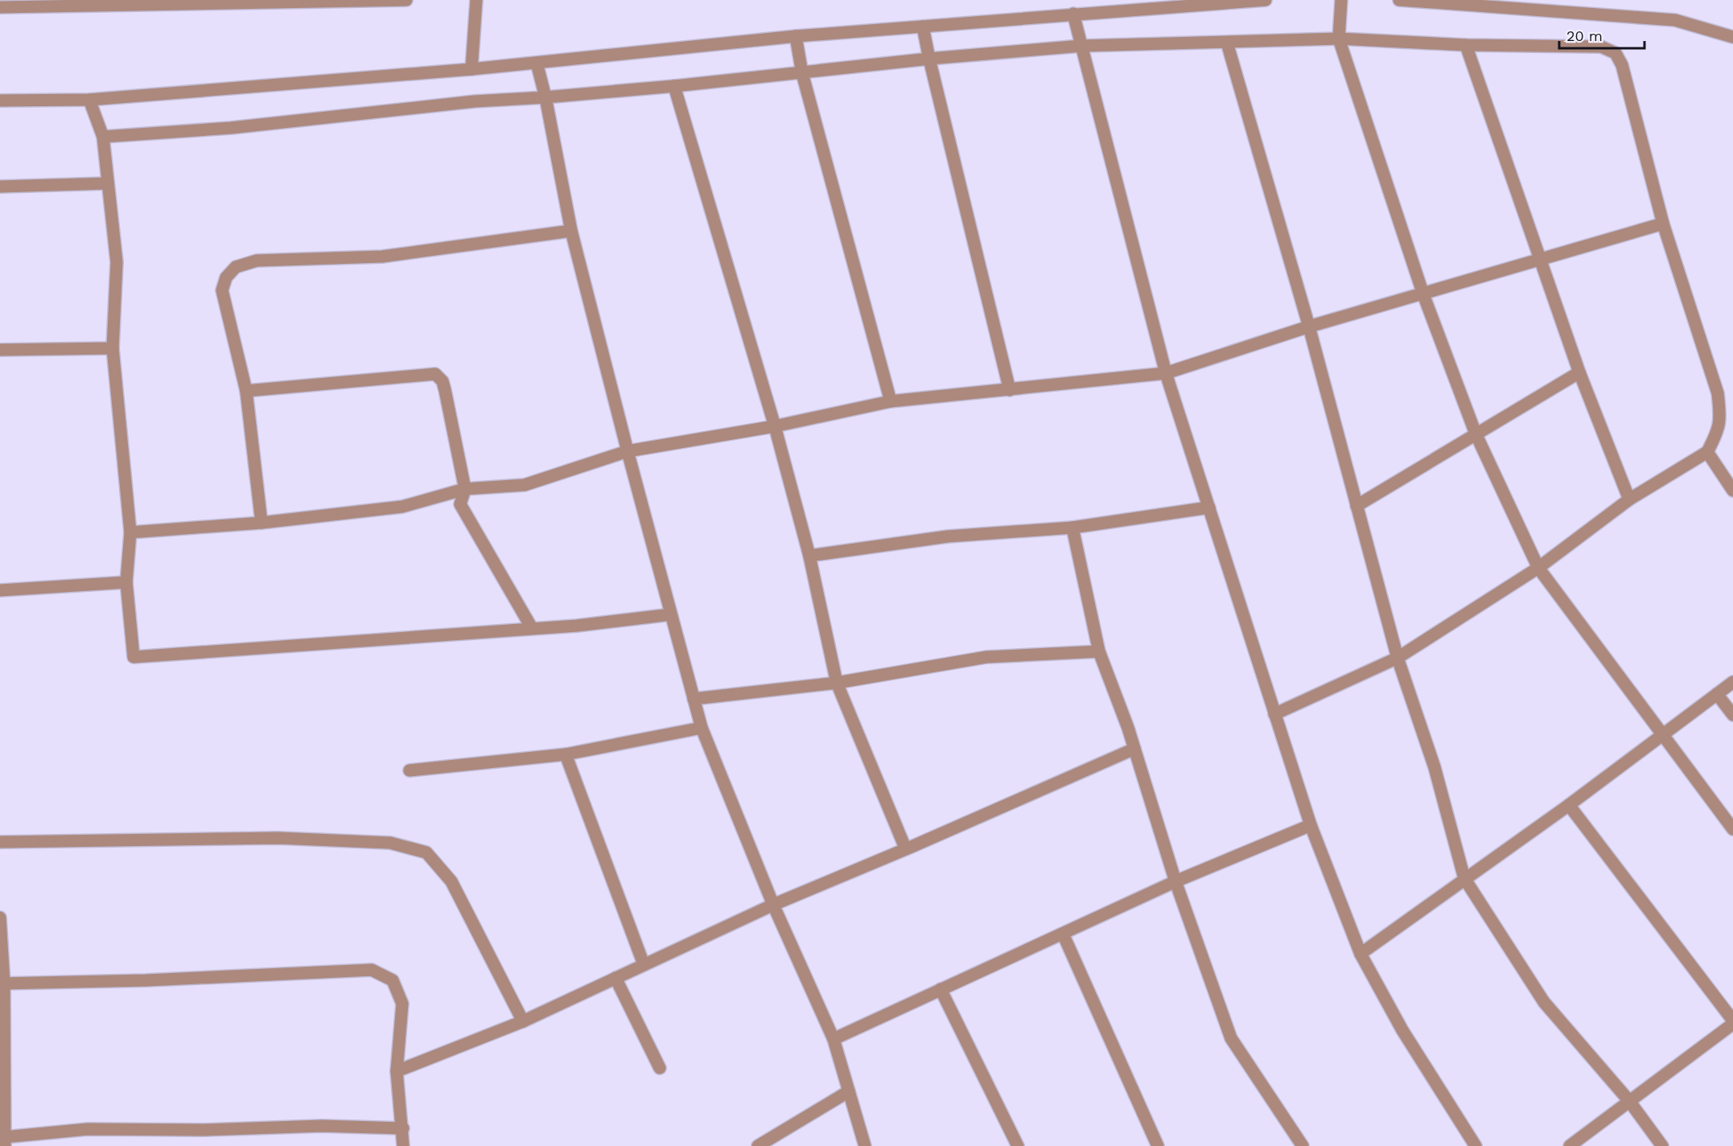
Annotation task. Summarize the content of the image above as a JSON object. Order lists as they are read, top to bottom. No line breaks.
{"scale_bar":"20 m"}
